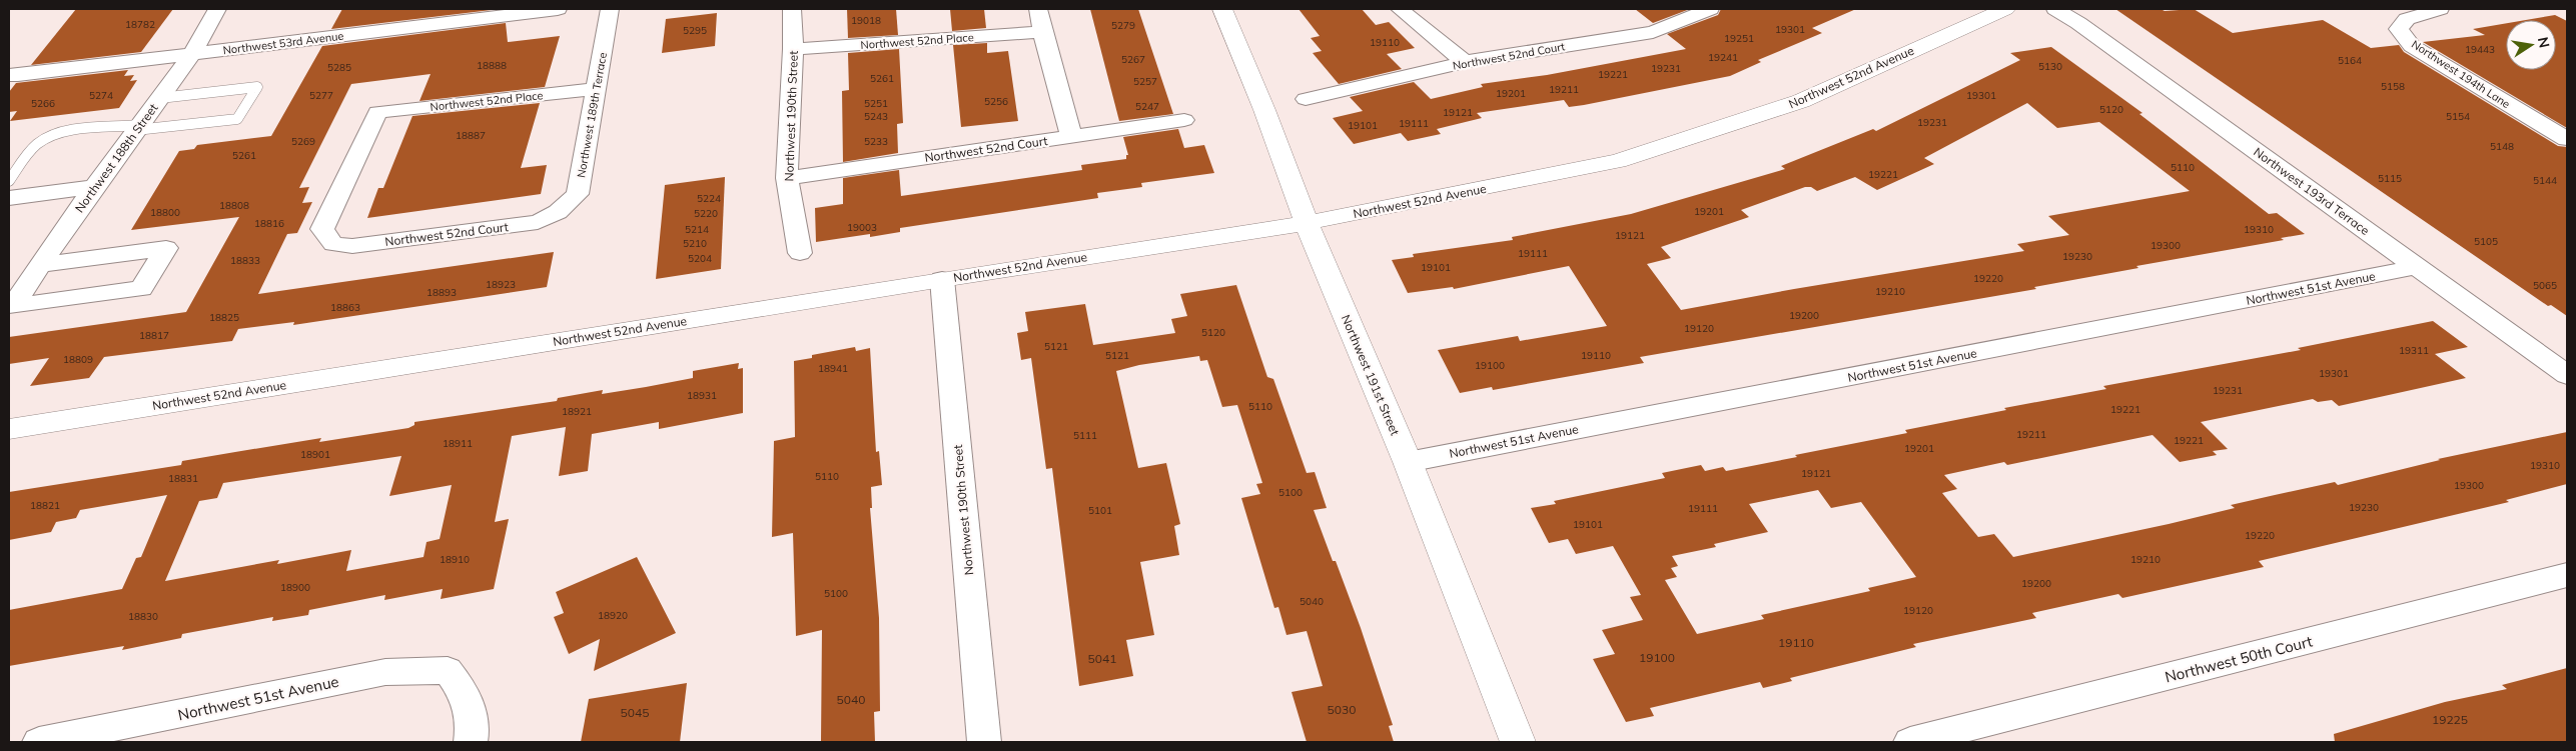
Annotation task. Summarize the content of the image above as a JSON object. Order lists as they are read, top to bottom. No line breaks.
{"streets":{"street":["Northwest 52nd Place","Northwest 53rd Avenue","Northwest 52nd Court","Northwest 194th Lane","Northwest 52nd Avenue","Northwest 189th Terrace","Northwest 190th Street","Northwest 188th Street","Northwest 193rd Terrace","Northwest 51st Avenue","Northwest 191st Street","Northwest 50th Court"]},"crossings":[["Northwest 52nd Place","Northwest 52nd Court"],["Northwest 52nd Place","Northwest 189th Terrace"],["Northwest 52nd Place","Northwest 190th Street"],["Northwest 53rd Avenue","Northwest 188th Street"],["Northwest 52nd Court","Northwest 189th Terrace"],["Northwest 52nd Court","Northwest 190th Street"],["Northwest 52nd Avenue","Northwest 190th Street"],["Northwest 52nd Avenue","Northwest 191st Street"],["Northwest 193rd Terrace","Northwest 51st Avenue"],["Northwest 51st Avenue","Northwest 191st Street"]],"house_numbers":["19018","18782","5279","19301","5295","19251","19110","19443","19241","5267","5164","18888","5130","5285","19231","19221","5261","5257","5158","19211","19201","5274","5277","19301","5256","5266","5251","5247","5120","19121","5243","5154","19231","19111","19101","18887","5269","5233","5148","5261","5110","19221","5115","5144","5224","18808","19201","18800","5220","18816","19003","5214","19310","19121","5105","5210","19300","19111","19230","5204","18833","19101","19220","18923","5065","19210","18893","18863","19200","18825","19120","5120","18817","5121","19311","5121","19110","18809","19100","18941","19301","19231","18931","5110","19221","18921","19211","5111","19221","18911","19201","18901","19310","19121","5110","18831","19300","5100","18821","19230","19111","5101","19101","19220","18910","19210","19200","18900","5100","5040","19120","18920","18830","19110","19100","5041","5040","5030","5045","19225"],"north":"right"}
